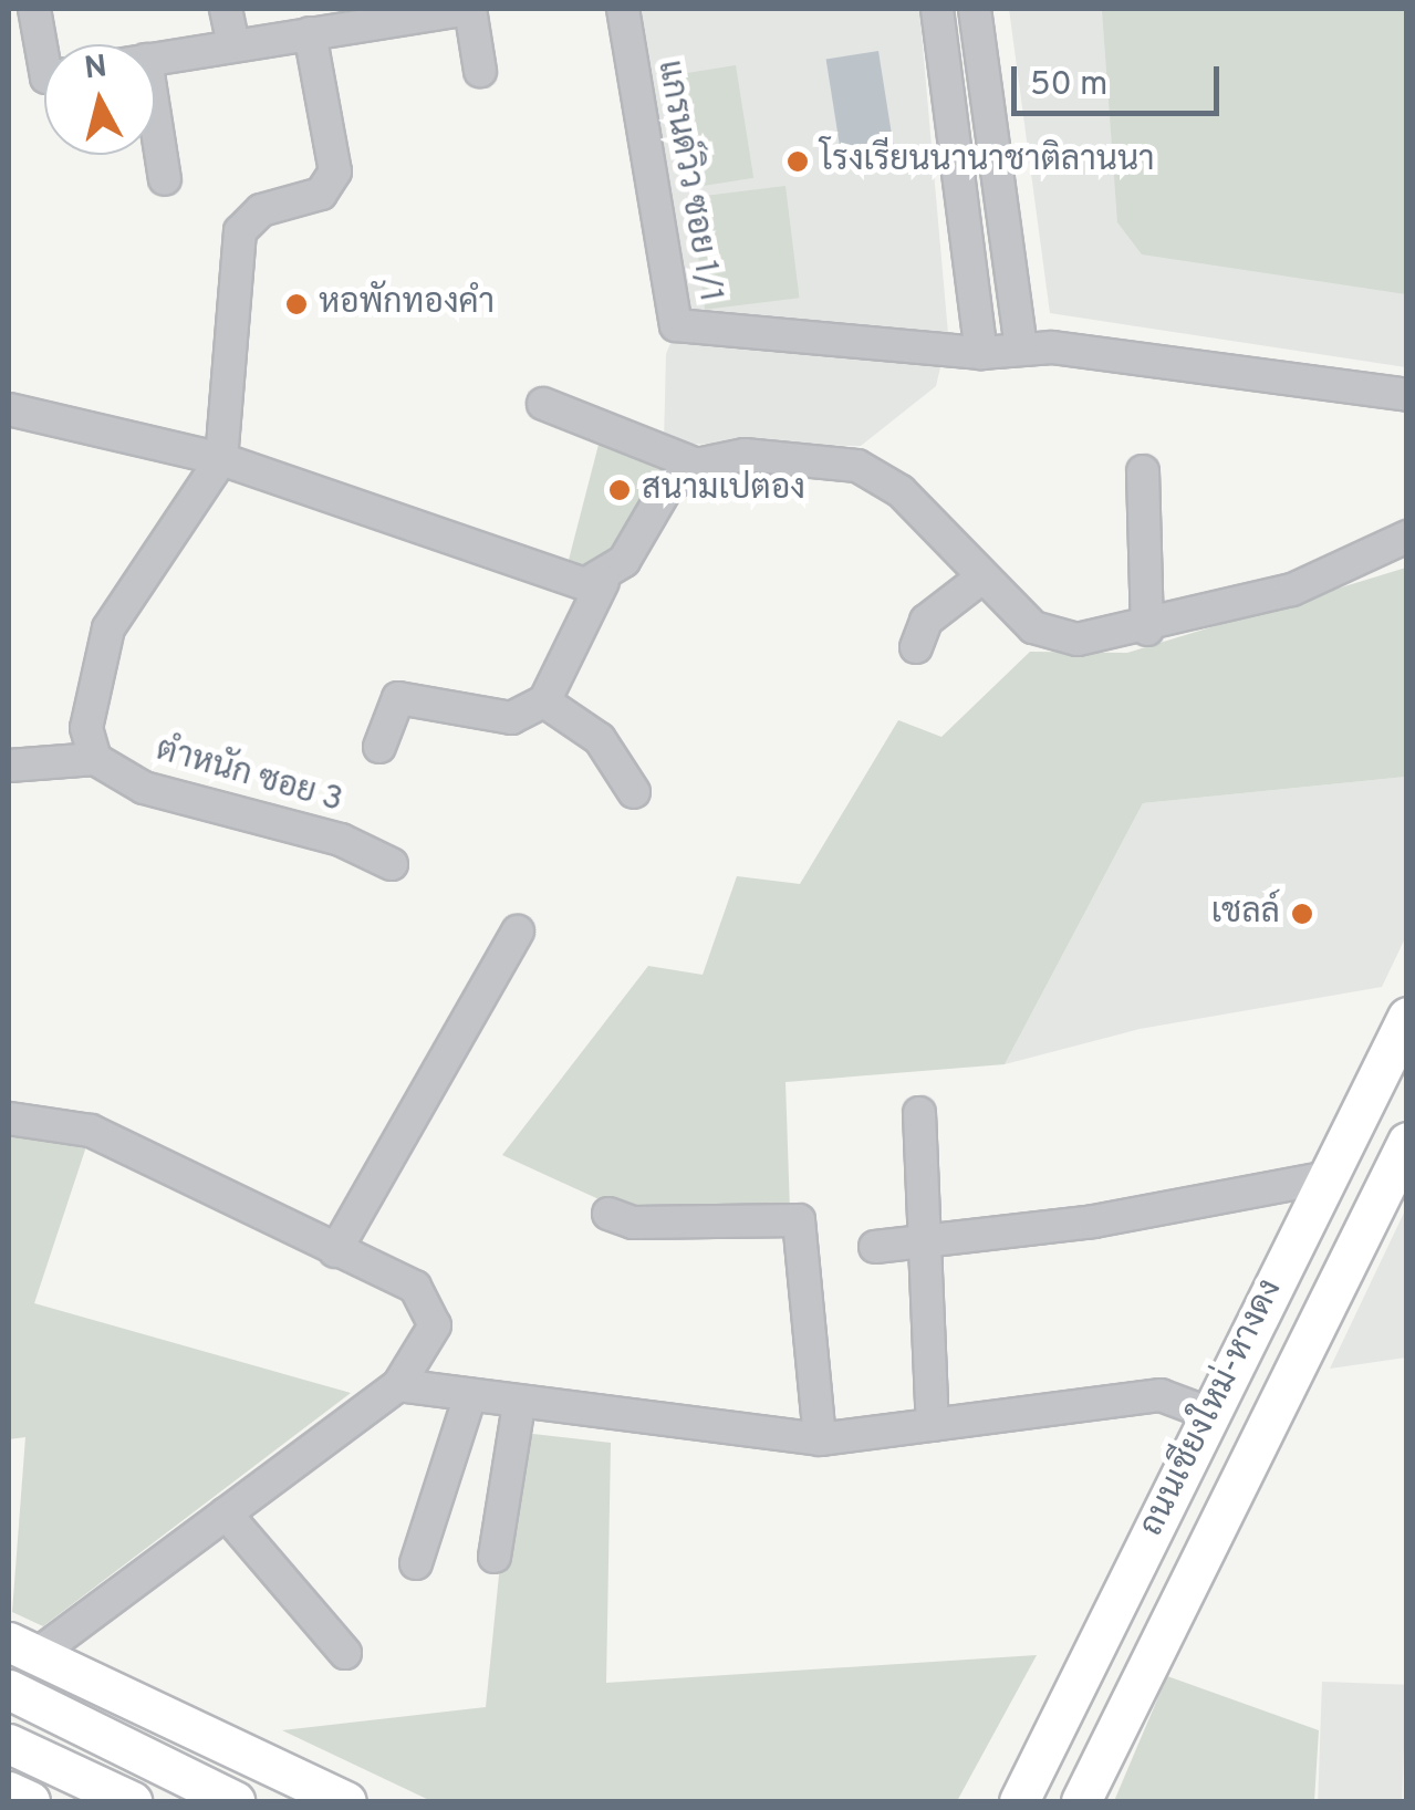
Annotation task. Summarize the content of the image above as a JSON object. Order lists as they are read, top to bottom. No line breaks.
{"streets":{"main road":["ถนนเชียงใหม่-หางดง"],"street":["แกรนด์วิว ซอย 1/1","ตำหนัก ซอย 3"]},"places":["โรงเรียนนานาชาติลานนา","หอพักทองคำ","สนามเปตอง","เชลล์"],"scale_bar":"50 m","north":"top"}
